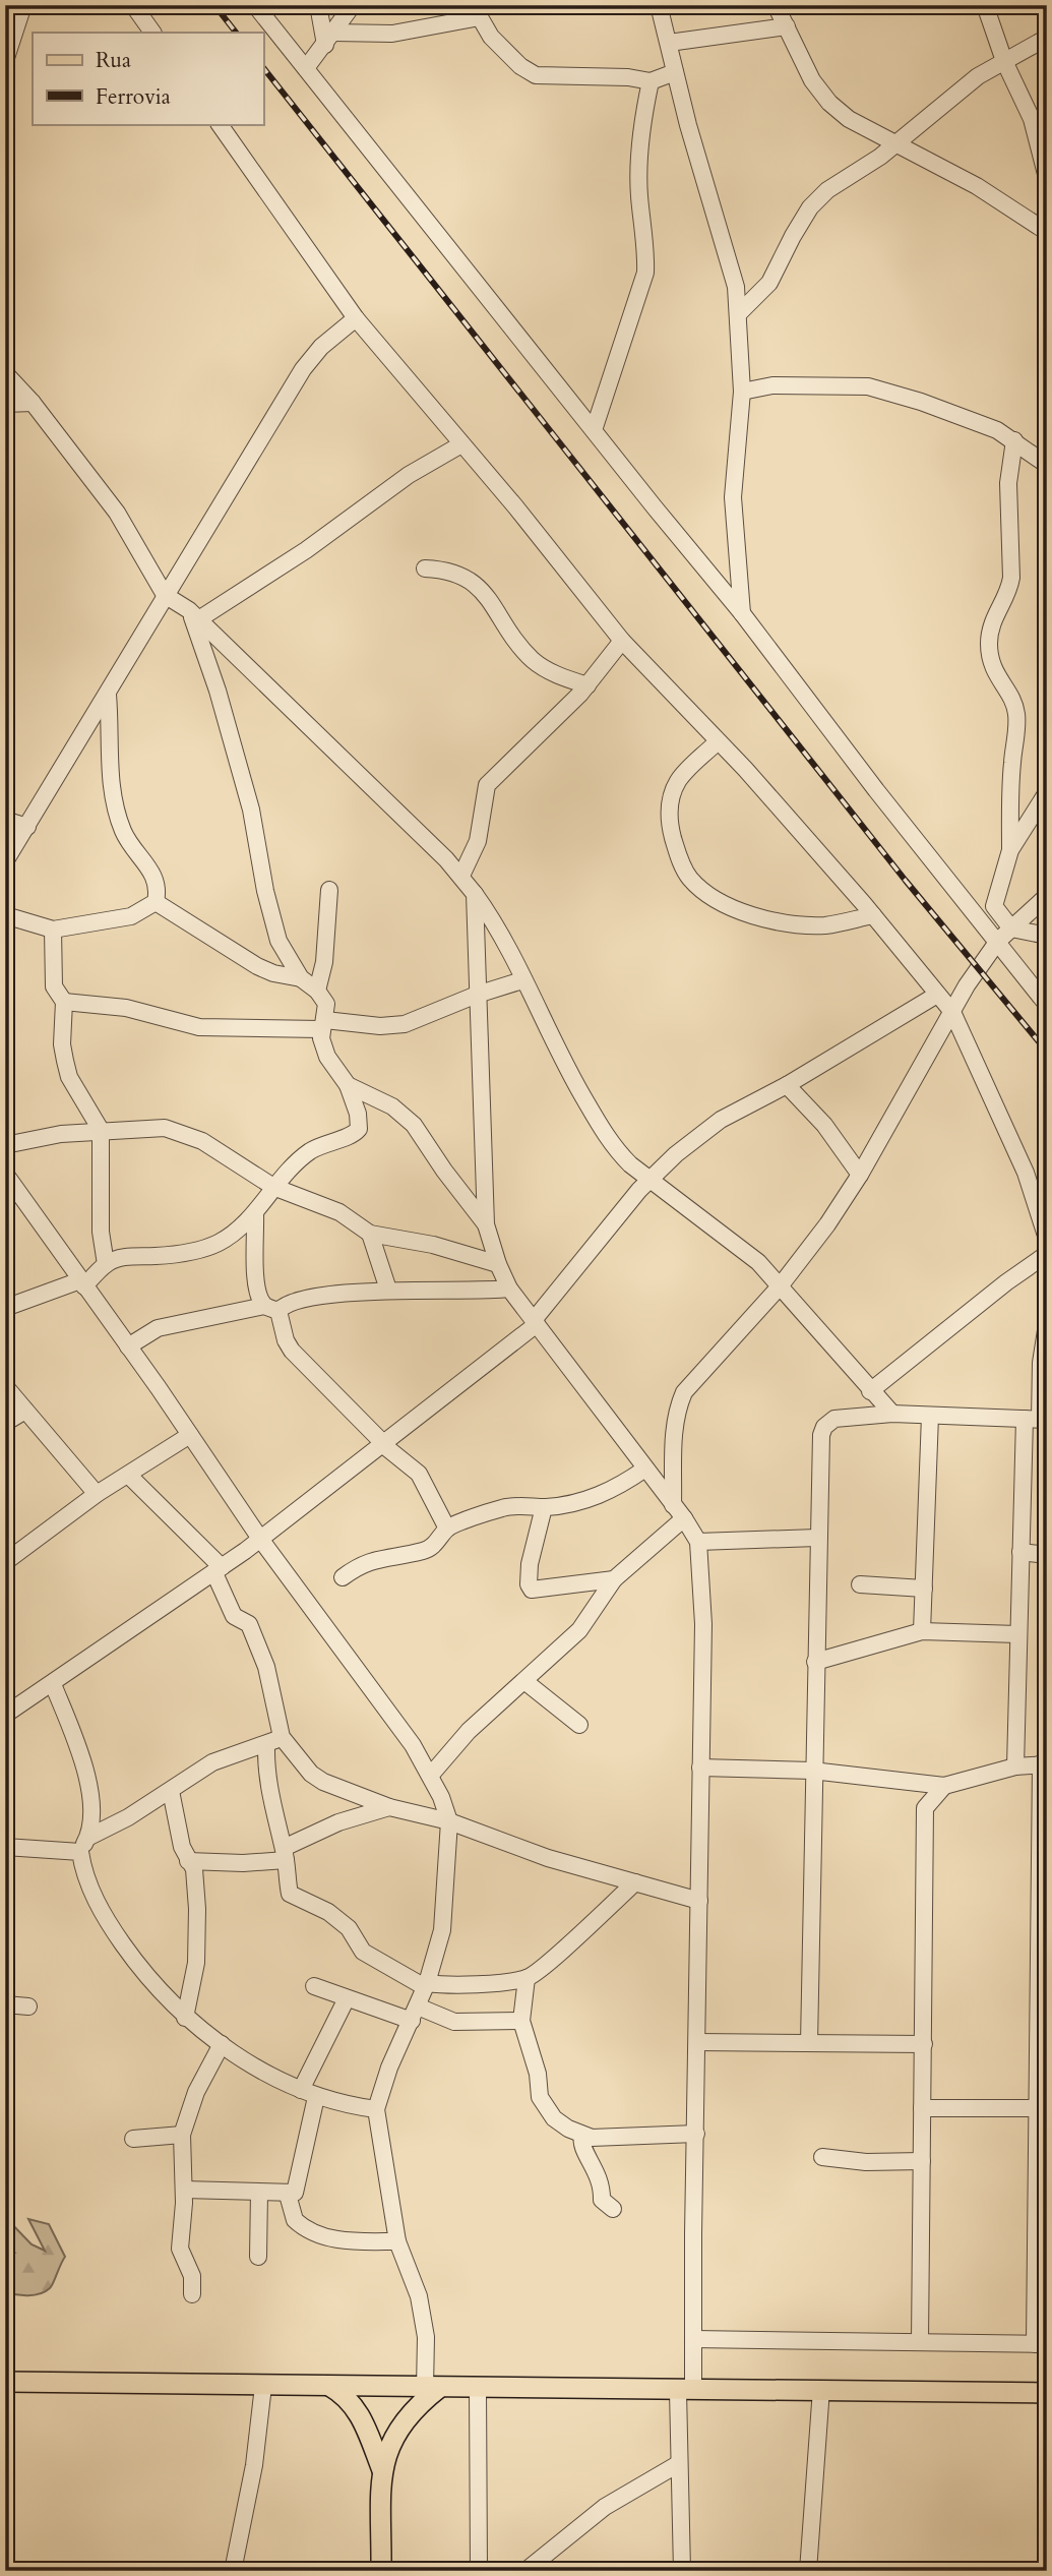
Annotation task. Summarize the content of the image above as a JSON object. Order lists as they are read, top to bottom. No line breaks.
{"legend":["Rua","Ferrovia"]}
